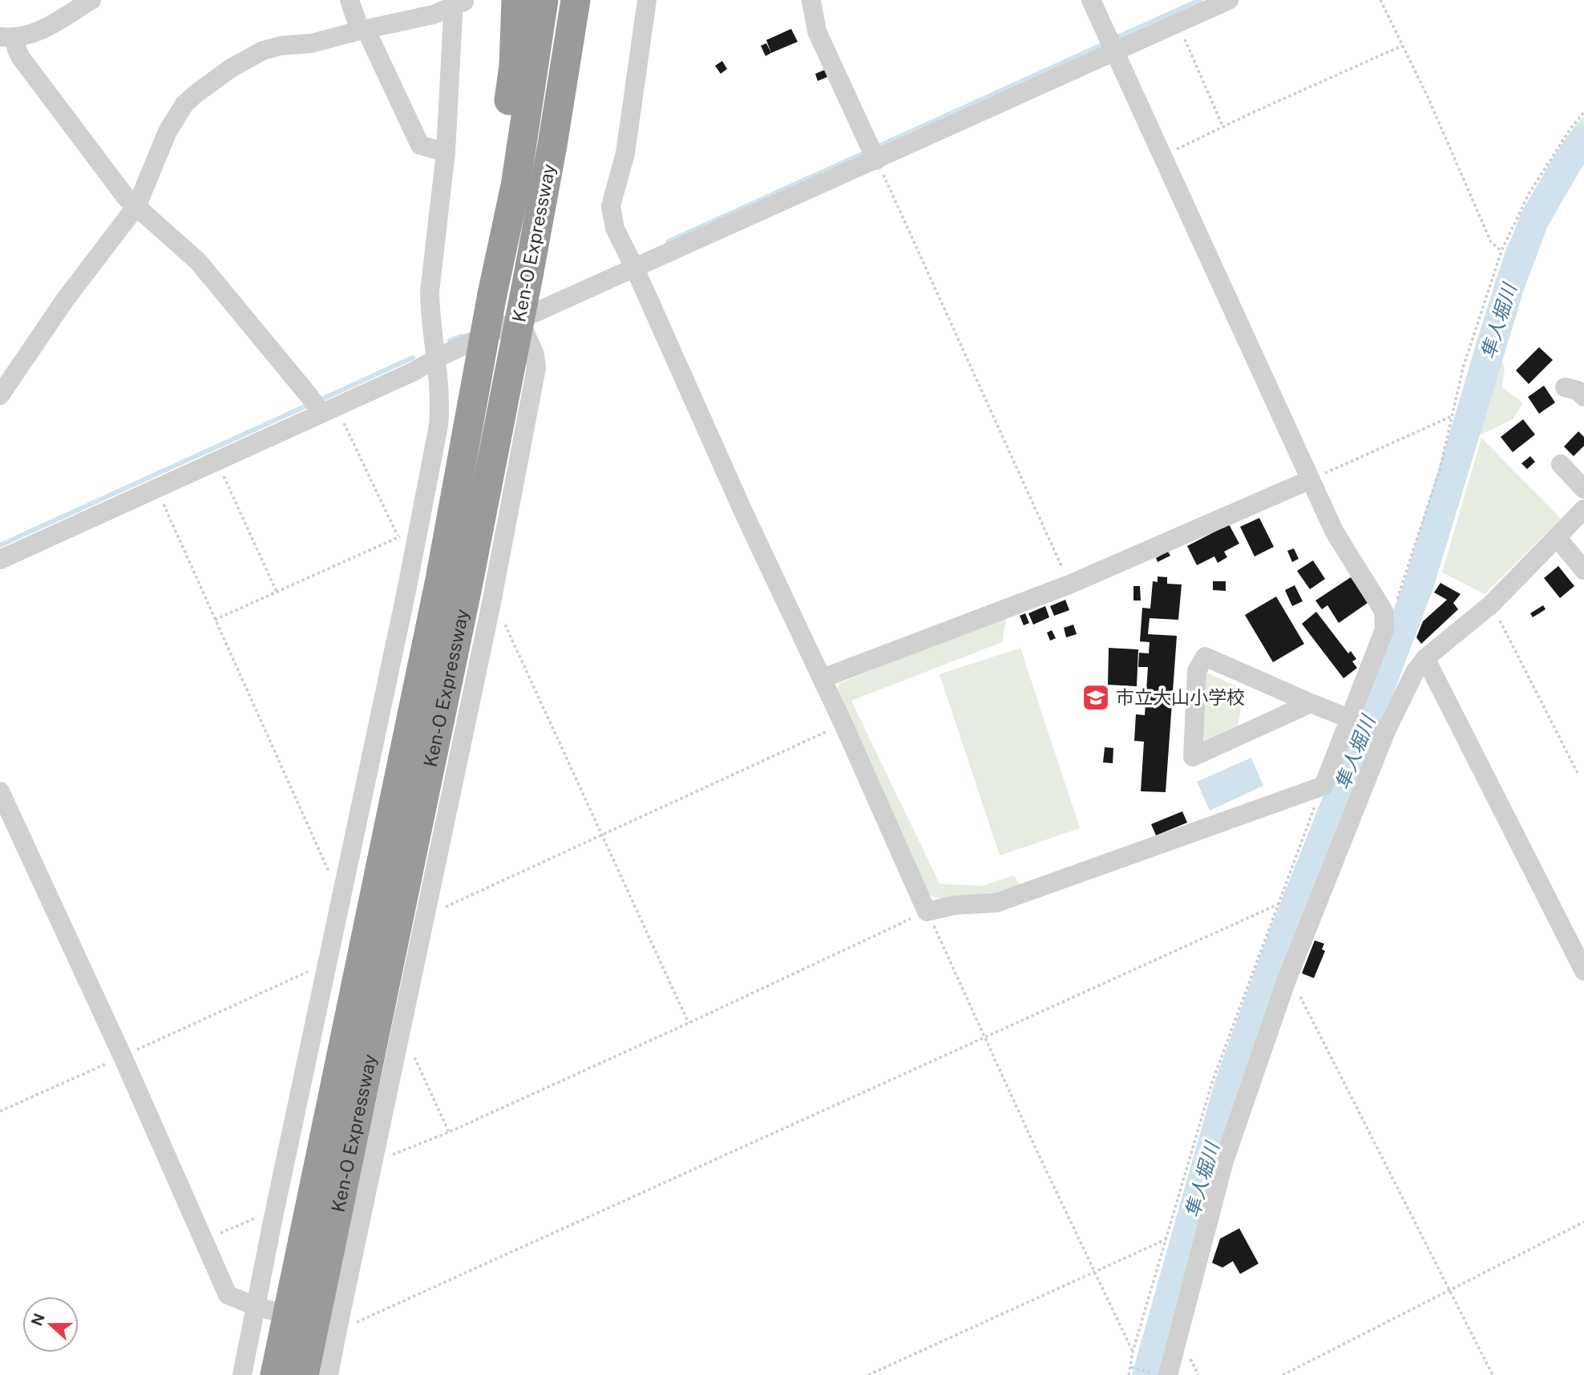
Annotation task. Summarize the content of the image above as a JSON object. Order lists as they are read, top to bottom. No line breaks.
{"streets":{"highway":["Ken-O Expressway"]},"water":["隼人堀川"],"places":{"school or university":["市立大山小学校"]},"north":"left"}
